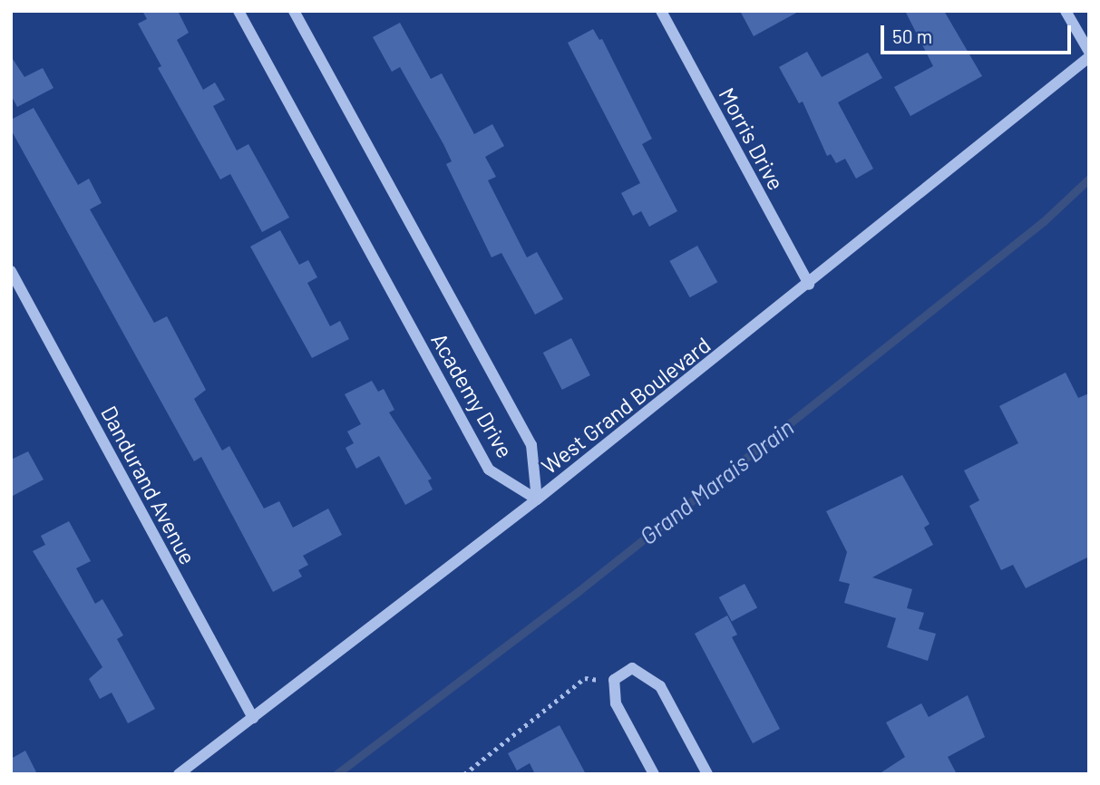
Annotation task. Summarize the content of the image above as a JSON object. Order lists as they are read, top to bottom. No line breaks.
{"streets":{"street":["Morris Drive","Academy Drive","West Grand Boulevard","Dandurand Avenue"]},"crossings":[["Morris Drive","West Grand Boulevard"],["Academy Drive","West Grand Boulevard"],["West Grand Boulevard","Dandurand Avenue"]],"water":["Grand Marais Drain"],"scale_bar":"50 m"}
